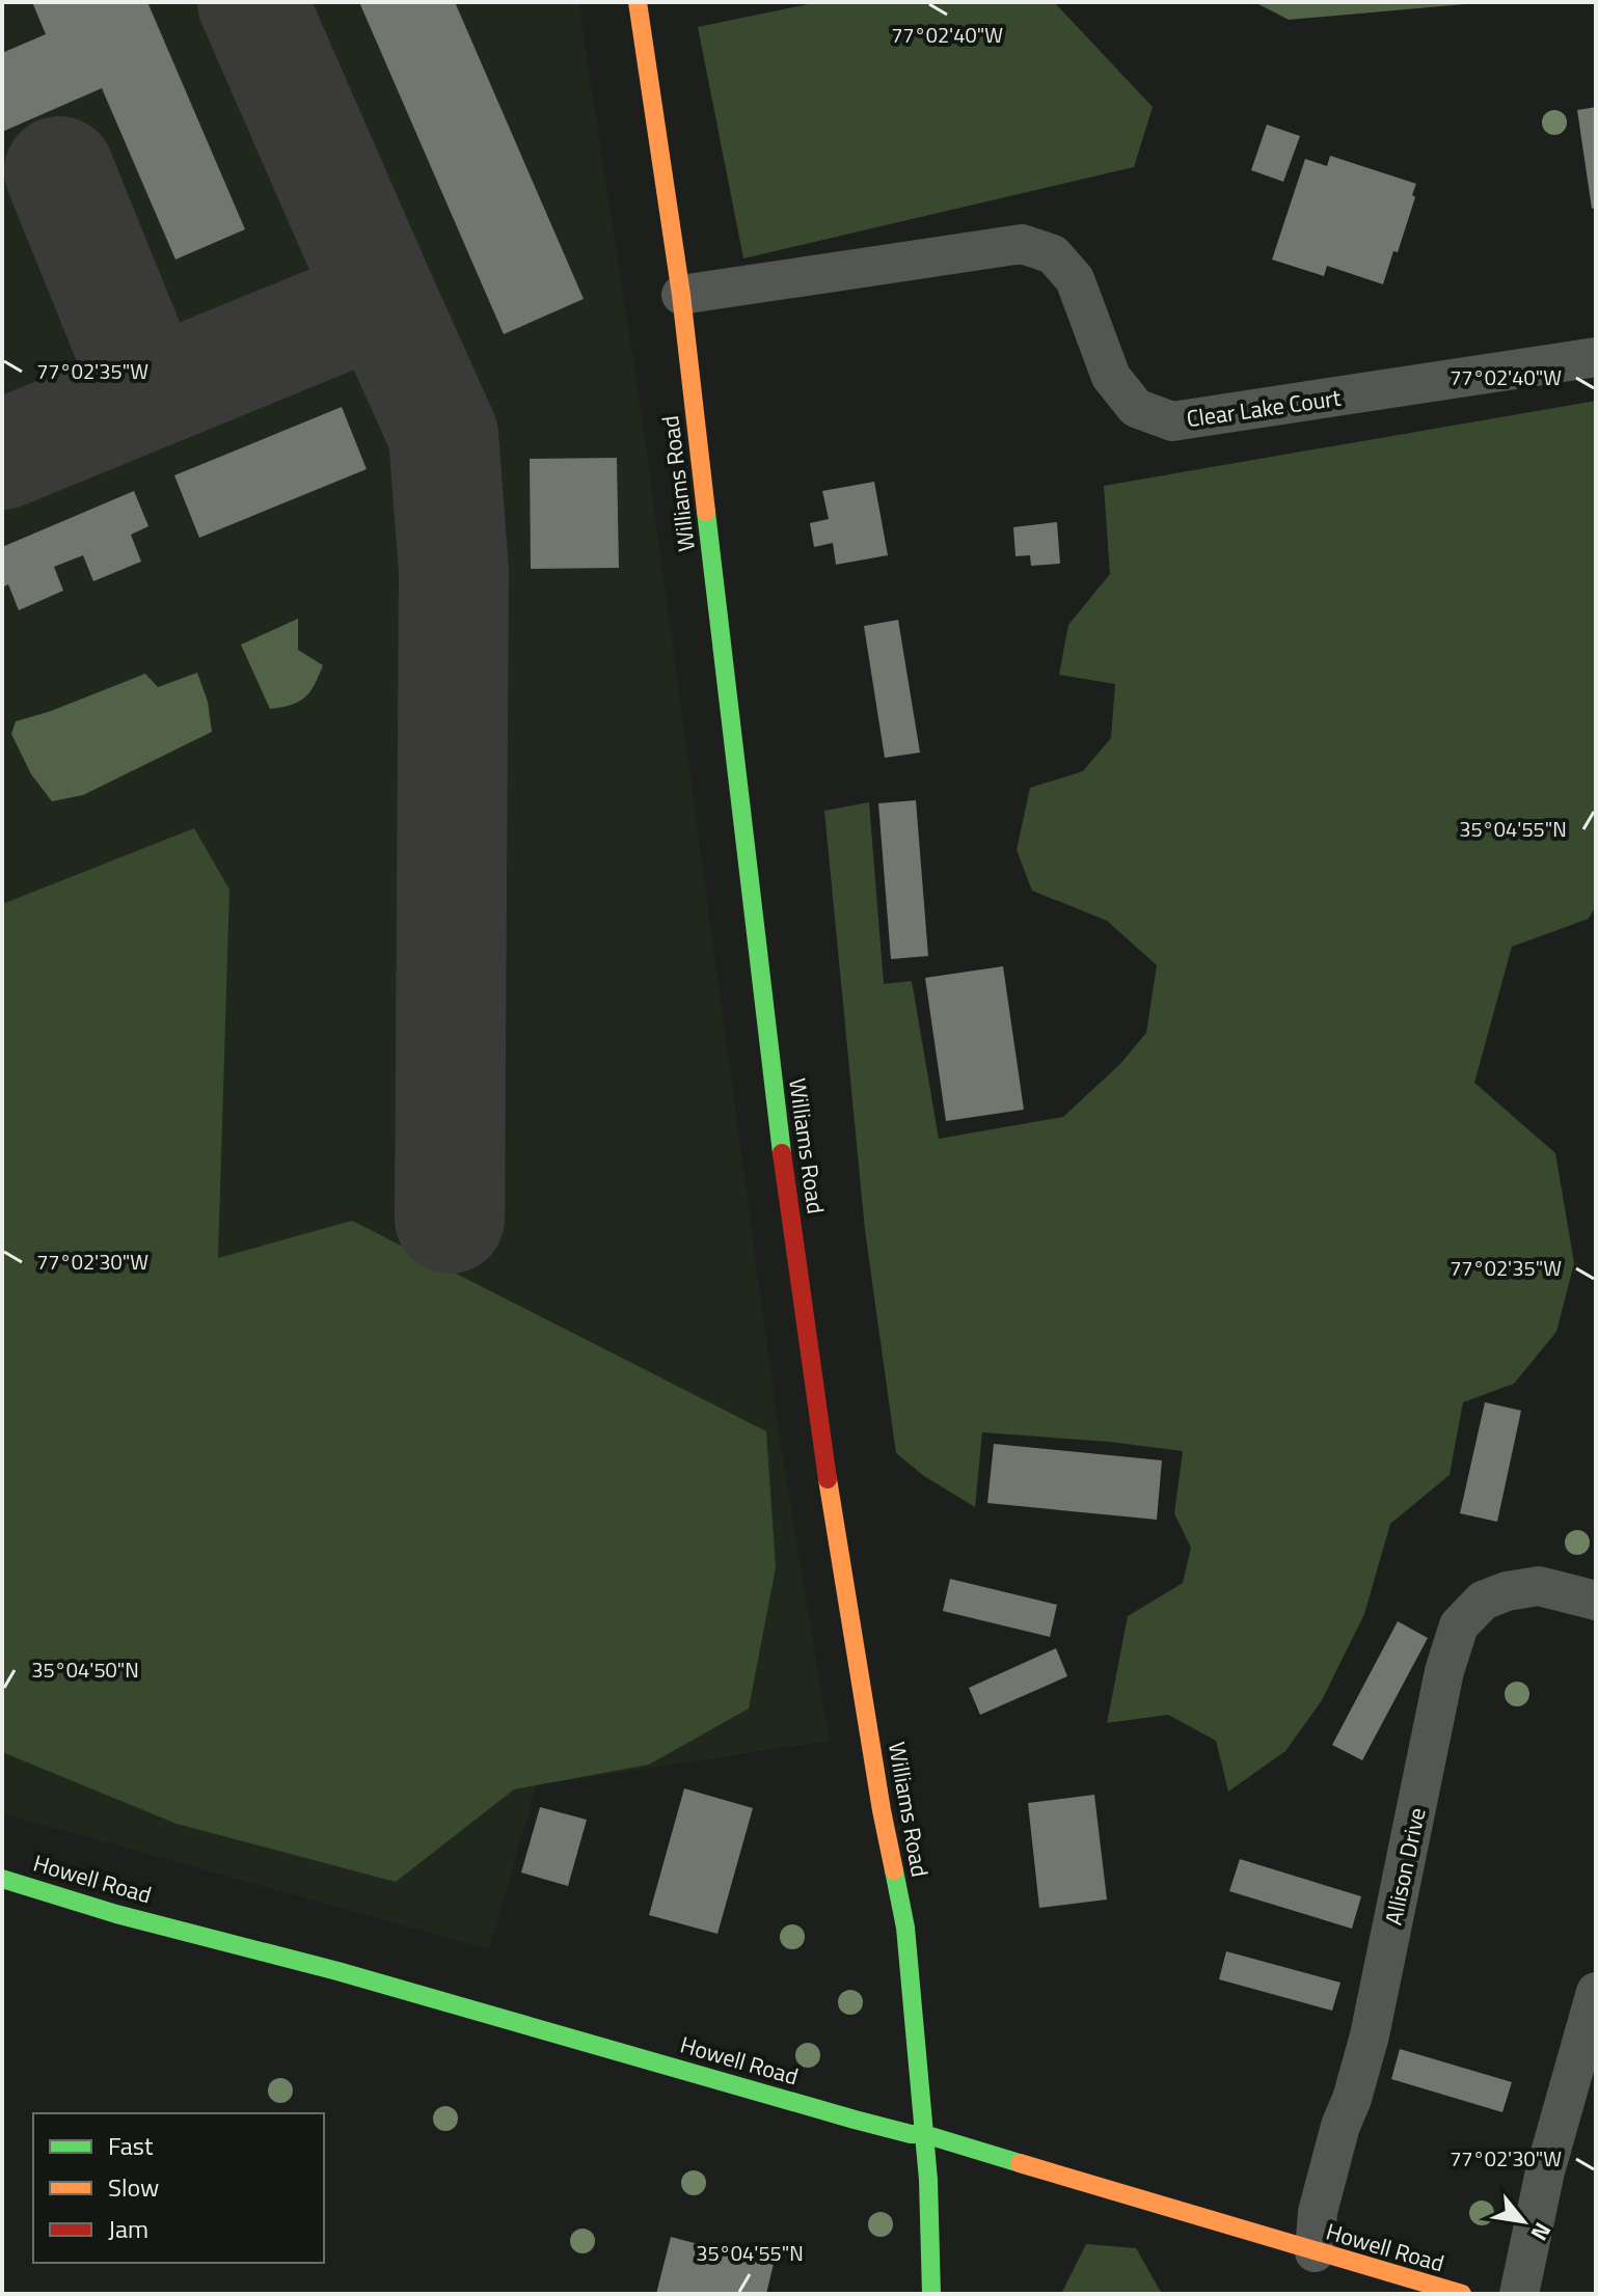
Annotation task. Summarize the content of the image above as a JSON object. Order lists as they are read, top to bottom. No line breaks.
{"streets":{"street":["Clear Lake Court","Williams Road","Allison Drive","Howell Road"]},"crossings":[["Clear Lake Court","Williams Road"],["Williams Road","Howell Road"],["Allison Drive","Howell Road"]],"legend":["Fast","Slow","Jam"],"north":"bottom right","coordinates":["77°02'40\"W","77°02'35\"W","35°04'55\"N","77°02'30\"W","35°04'50\"N"]}
